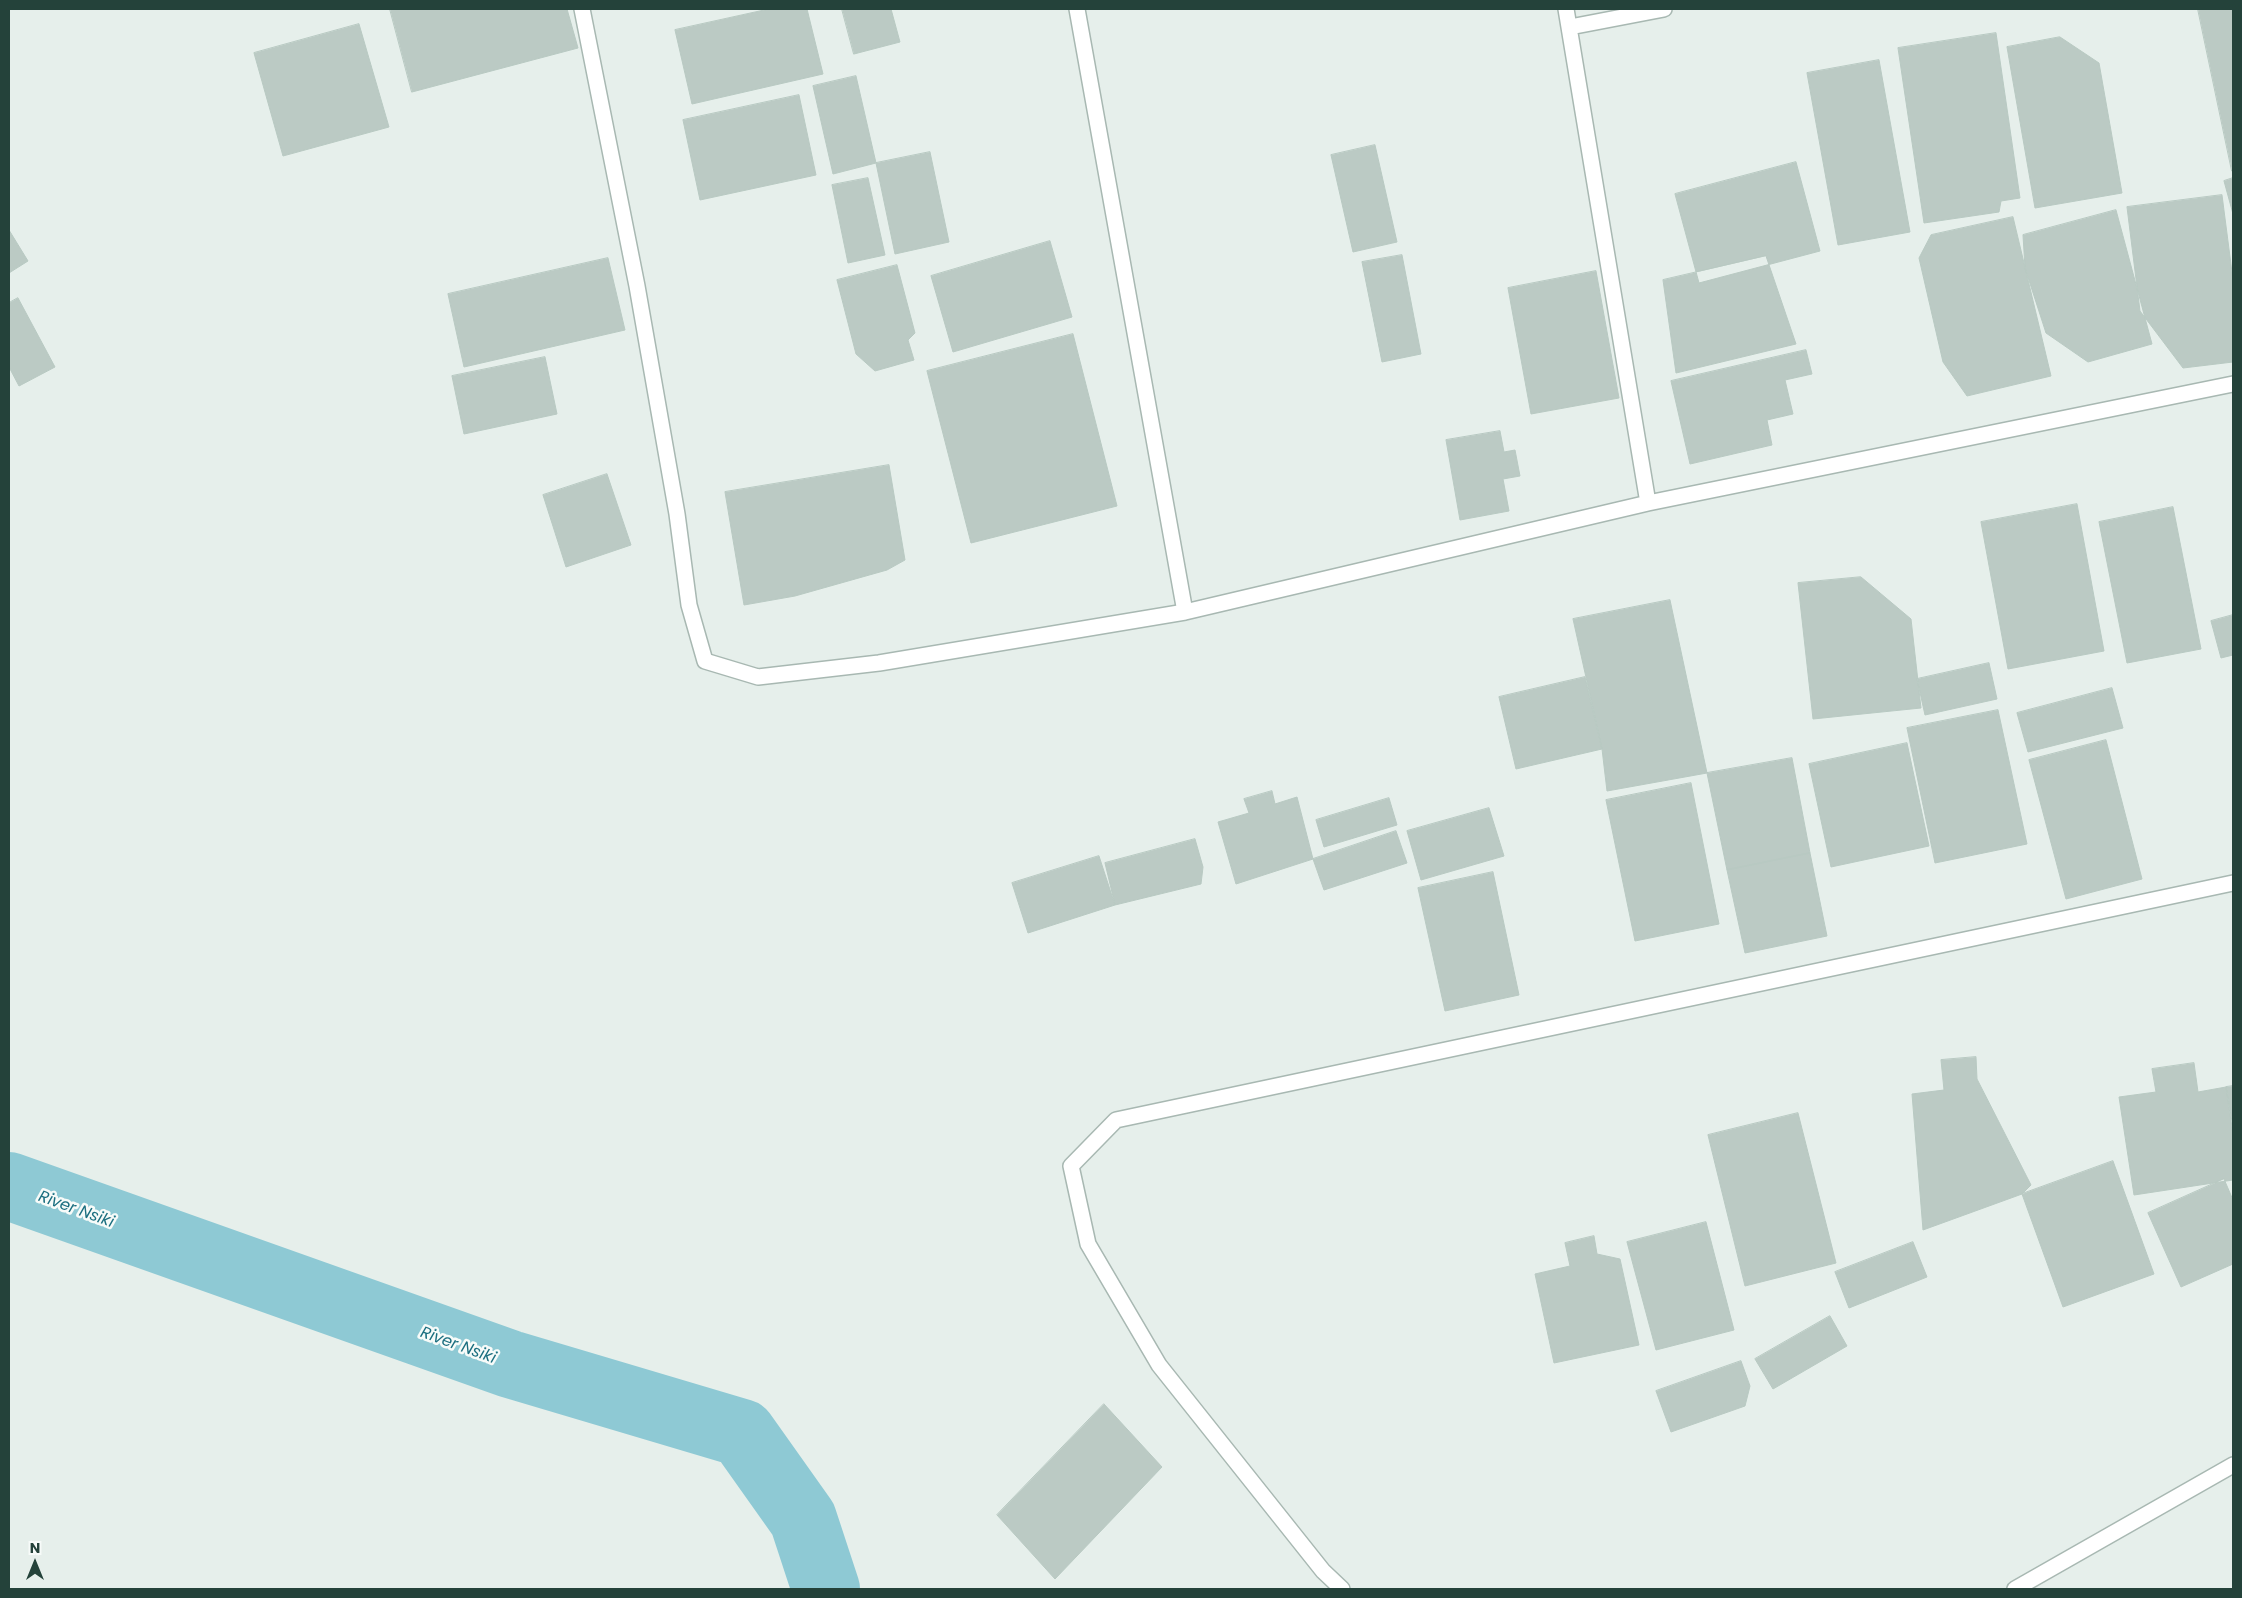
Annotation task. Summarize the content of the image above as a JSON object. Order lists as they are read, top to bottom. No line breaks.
{"water":["River Nsiki"],"north":"top"}
